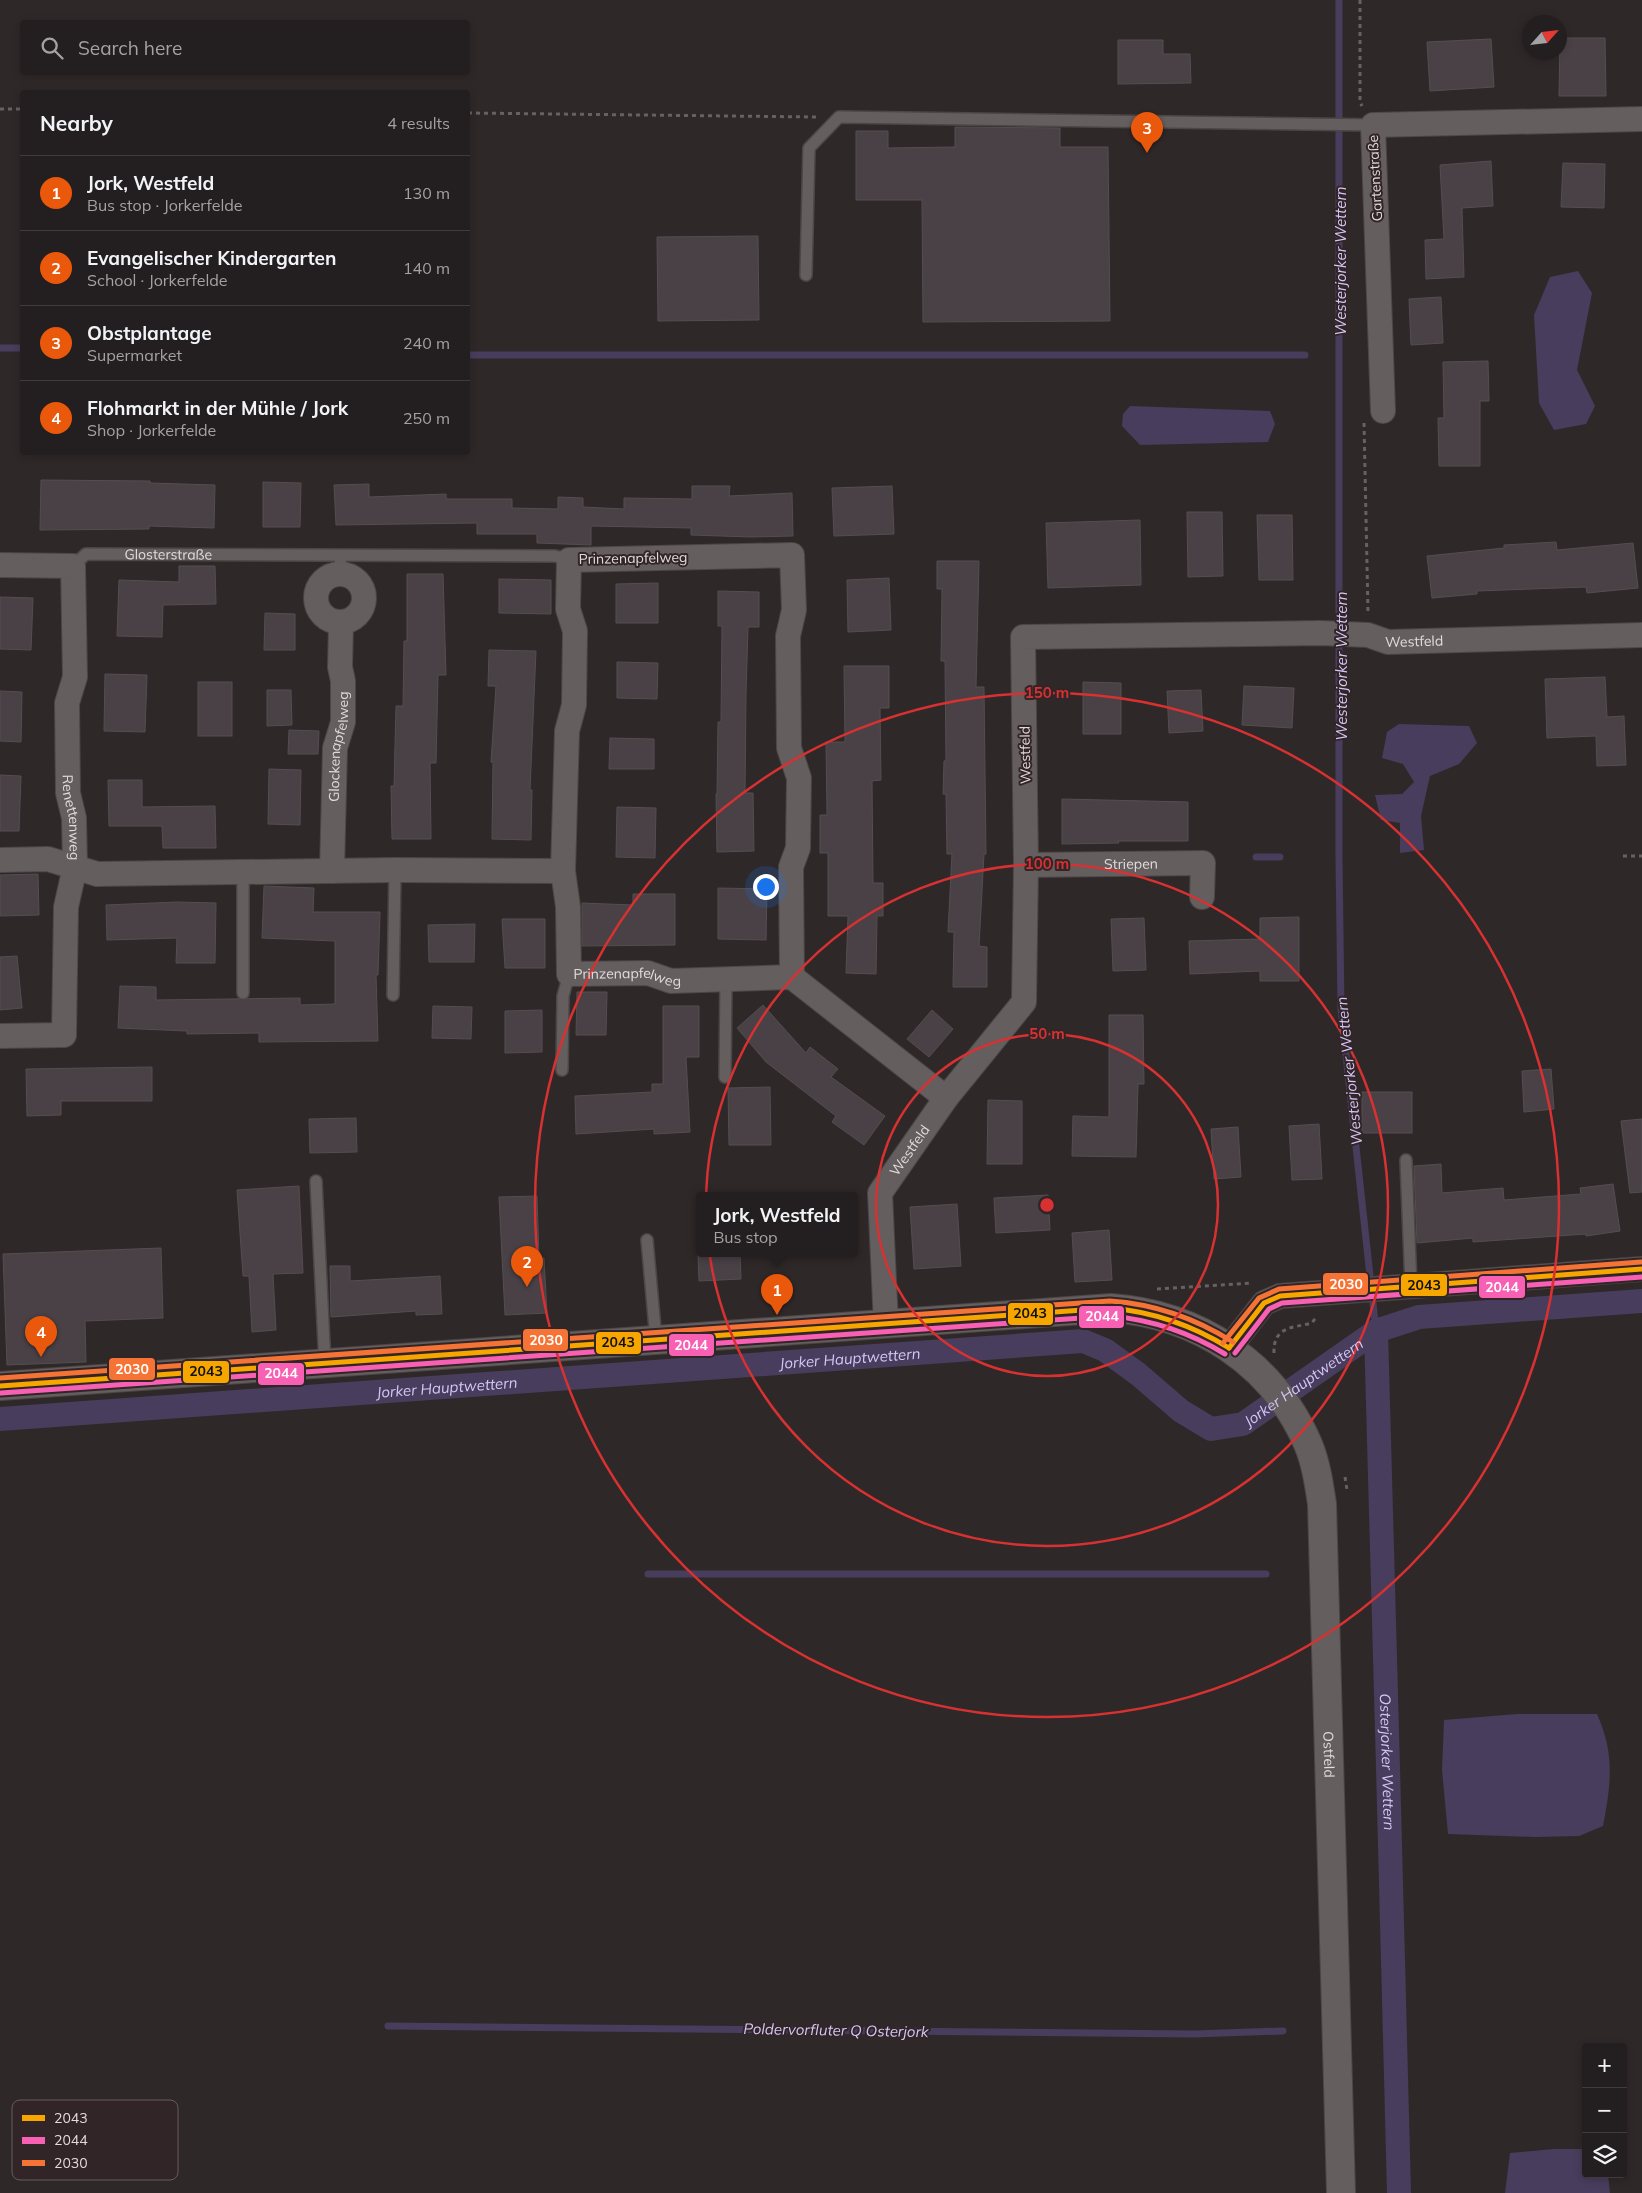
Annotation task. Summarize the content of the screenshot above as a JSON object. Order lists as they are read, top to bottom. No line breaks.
{"streets":{"street":["Gartenstraße","Prinzenapfelweg","Westfeld","Glockenapfelweg","Renettenweg","Striepen","Ostfeld"],"lane":["Glosterstraße"]},"crossings":[["Glosterstraße","Glockenapfelweg"],["Glosterstraße","Renettenweg"],["Westfeld","Striepen"],["Westfeld","Ostfeld"]],"water":["Westerjorker Wettern","Jorker Hauptwettern","Osterjorker Wettern","Poldervorfluter Q Osterjork"],"lines":["transit line 2030","transit line 2043","transit line 2044"],"legend":["2043","2044","2030"],"north":"top right","page":{"search":"Search here","heading":["Nearby","4 results"],"pins":["3","2","1","4"],"list":[{"mark":"1","name":"Jork, Westfeld","note":"Bus stop · Jorkerfelde","value":"130 m"},{"mark":"2","name":"Evangelischer Kindergarten","note":"School · Jorkerfelde","value":"140 m"},{"mark":"3","name":"Obstplantage","note":"Supermarket","value":"240 m"},{"mark":"4","name":"Flohmarkt in der Mühle / Jork","note":"Shop · Jorkerfelde","value":"250 m"}],"popup":["Jork, Westfeld","Bus stop"],"map_buttons":["+","−"]},"rings":["150 m","100 m","50 m"]}
